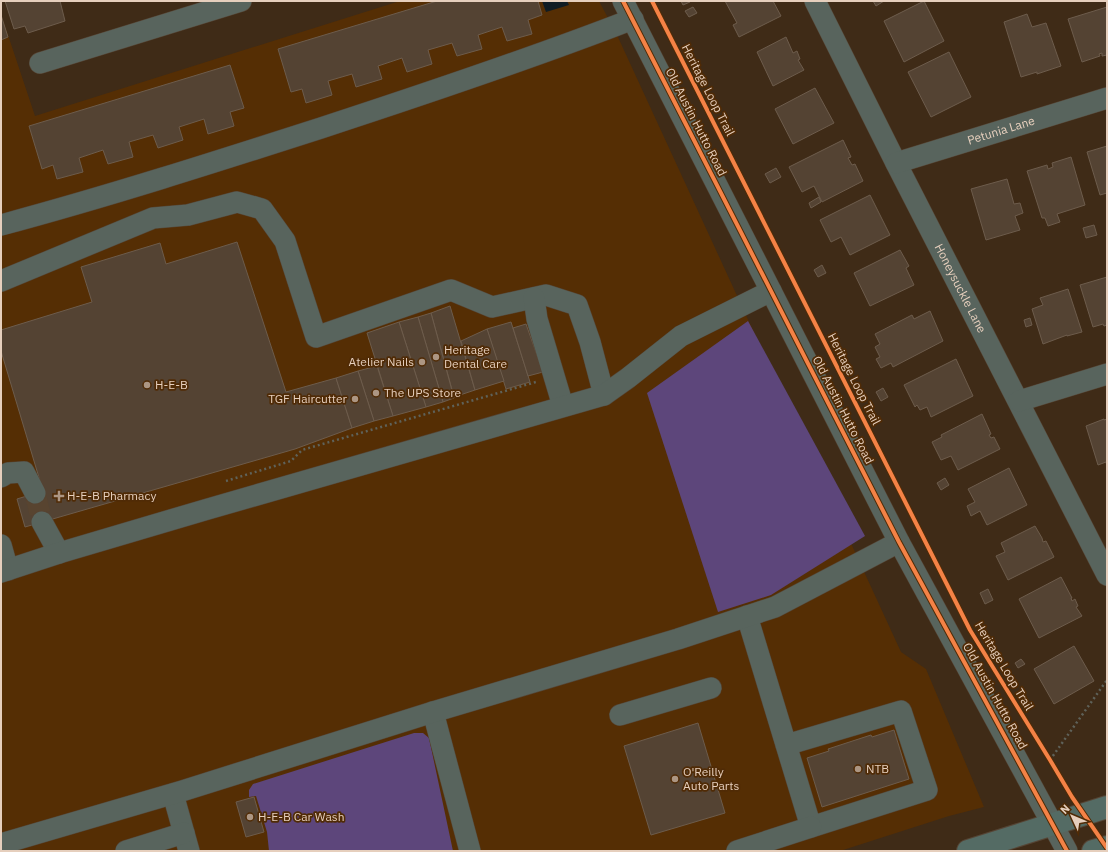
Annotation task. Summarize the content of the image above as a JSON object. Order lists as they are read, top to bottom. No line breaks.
{"streets":{"street":["Old Austin Hutto Road","Petunia Lane","Honeysuckle Lane"],"cycle path":["Heritage Loop Trail"]},"crossings":[["Petunia Lane","Honeysuckle Lane"]],"places":{"other":["Heritage Dental Care","Atelier Nails","H-E-B","The UPS Store","TGF Haircutter","NTB","O'Reilly Auto Parts","H-E-B Car Wash"],"health":["H-E-B Pharmacy"]},"north":"top left"}
